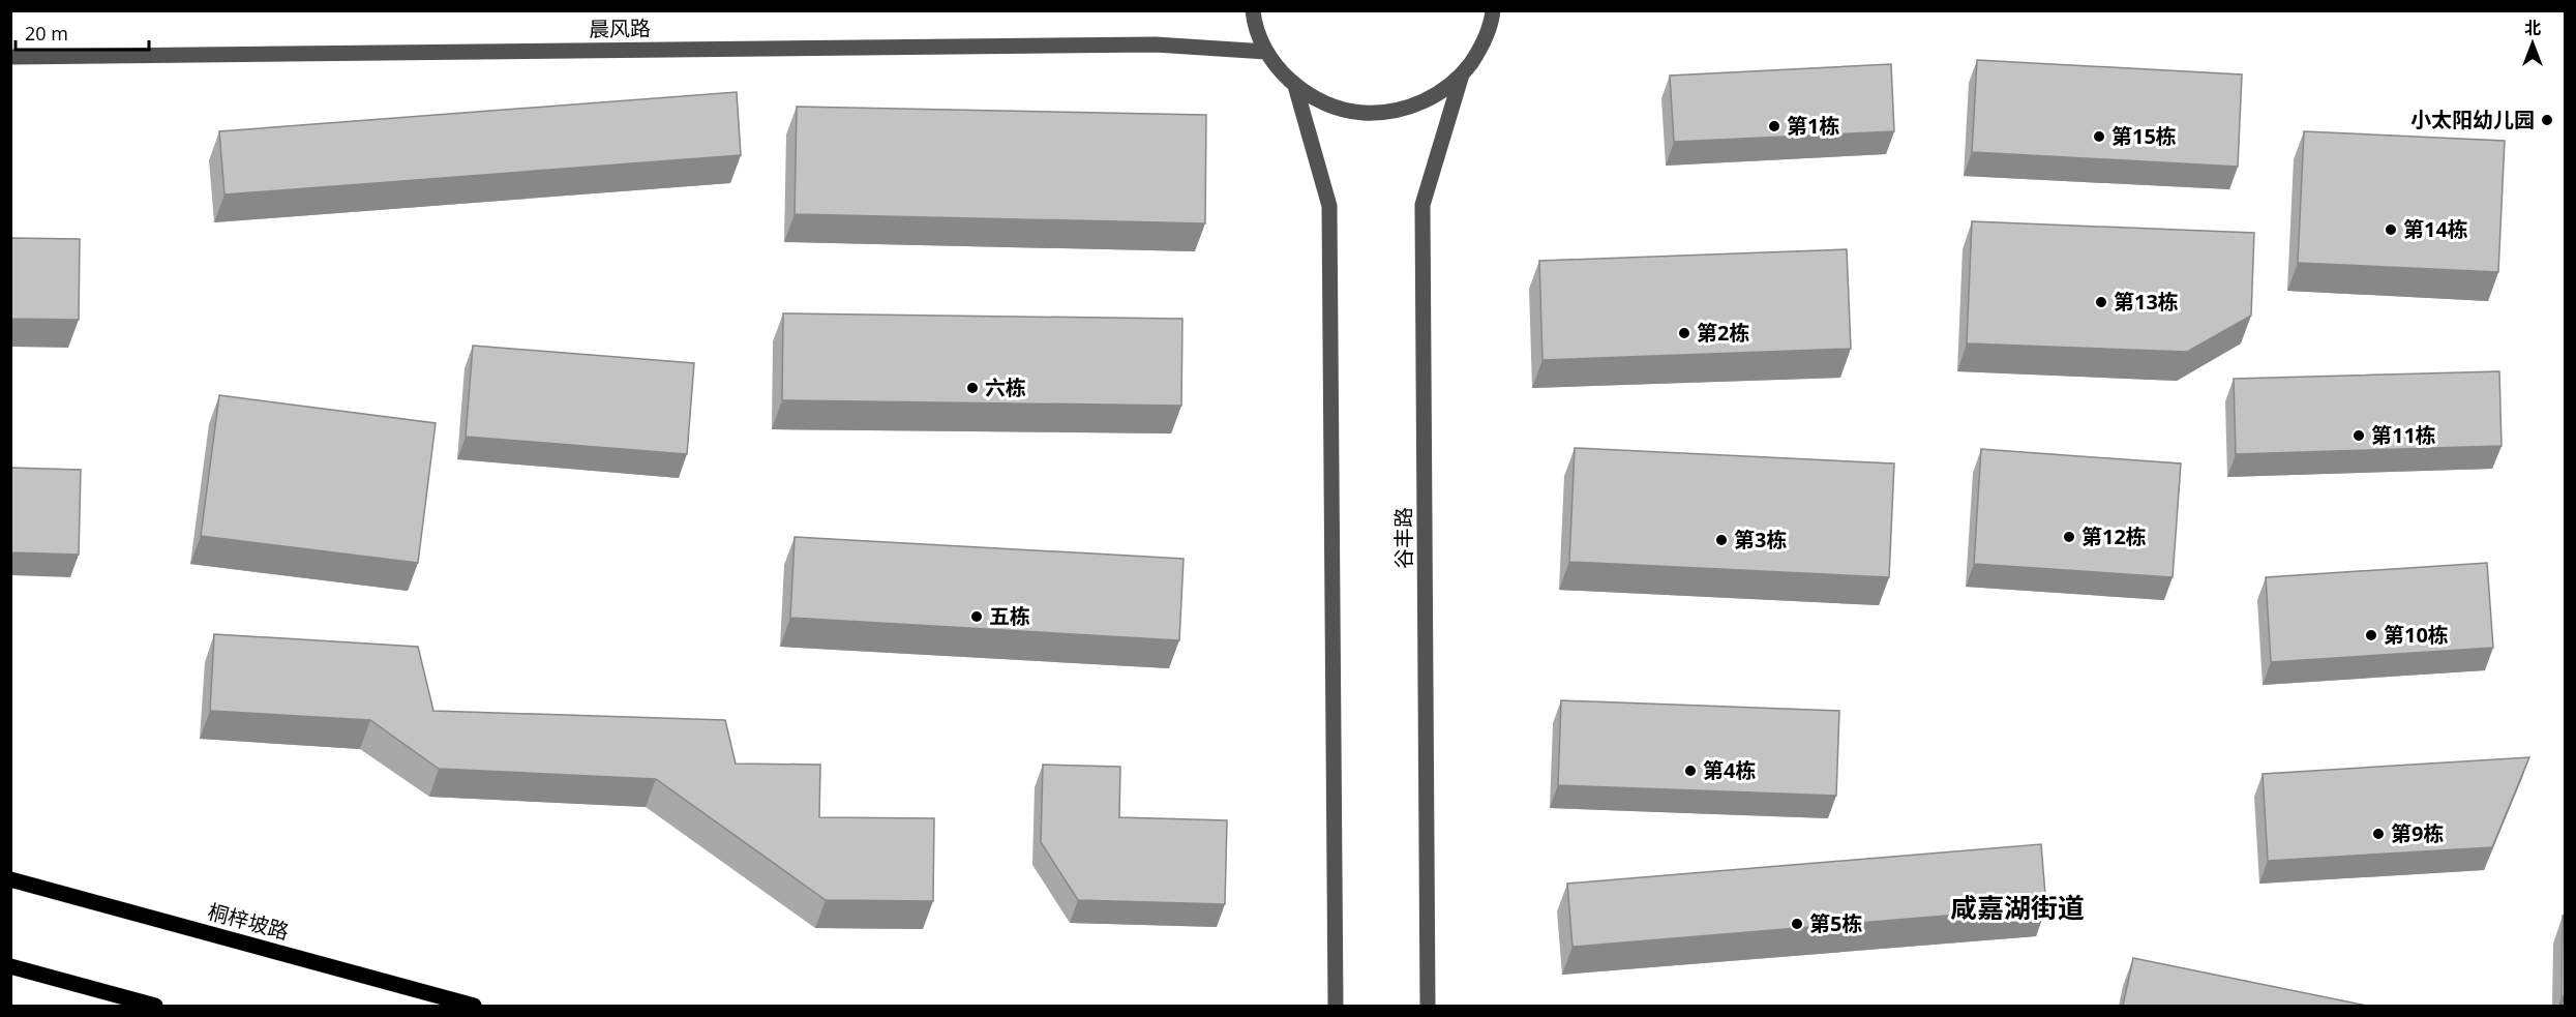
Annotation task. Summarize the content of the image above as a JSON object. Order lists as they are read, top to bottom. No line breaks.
{"streets":{"main road":["桐梓坡路"],"street":["晨风路","谷丰路"]},"districts":["咸嘉湖街道"],"places":["小太阳幼儿园","第1栋","第15栋","第14栋","第13栋","第2栋","六栋","第11栋","第12栋","第3栋","五栋","第10栋","第4栋","第9栋","第5栋"],"scale_bar":"20 m","north":"top"}
